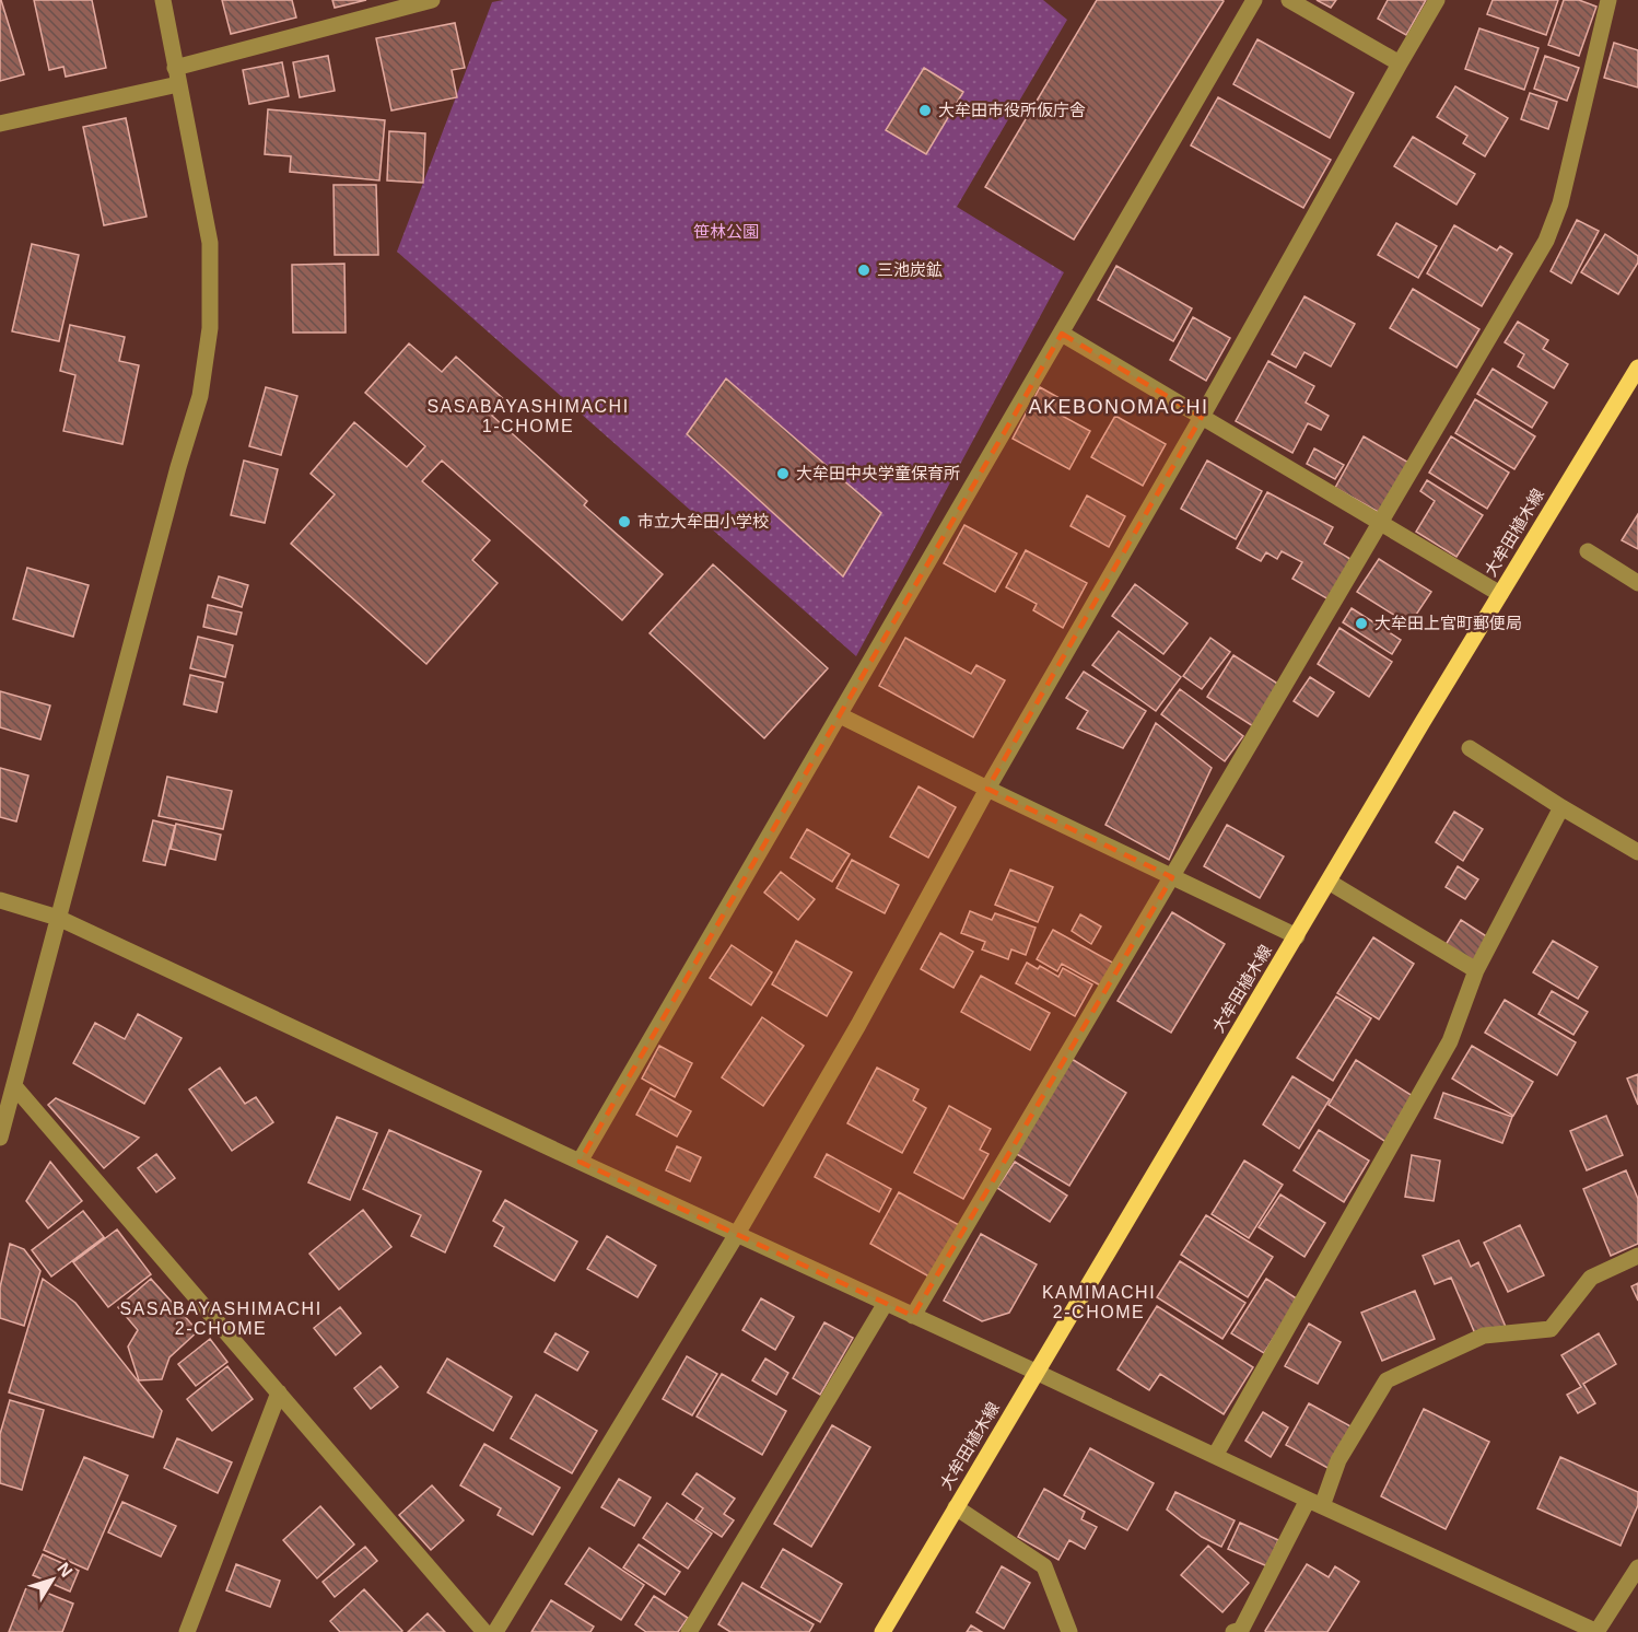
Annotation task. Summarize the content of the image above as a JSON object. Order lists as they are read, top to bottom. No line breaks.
{"streets":{"main road":["大牟田植木線"]},"districts":["SASABAYASHIMACHI 1-CHOME","AKEBONOMACHI","KAMIMACHI 2-CHOME","SASABAYASHIMACHI 2-CHOME"],"parks":["笹林公園"],"places":["大牟田市役所仮庁舎","三池炭鉱","大牟田中央学童保育所","市立大牟田小学校","大牟田上官町郵便局"],"north":"top right"}
